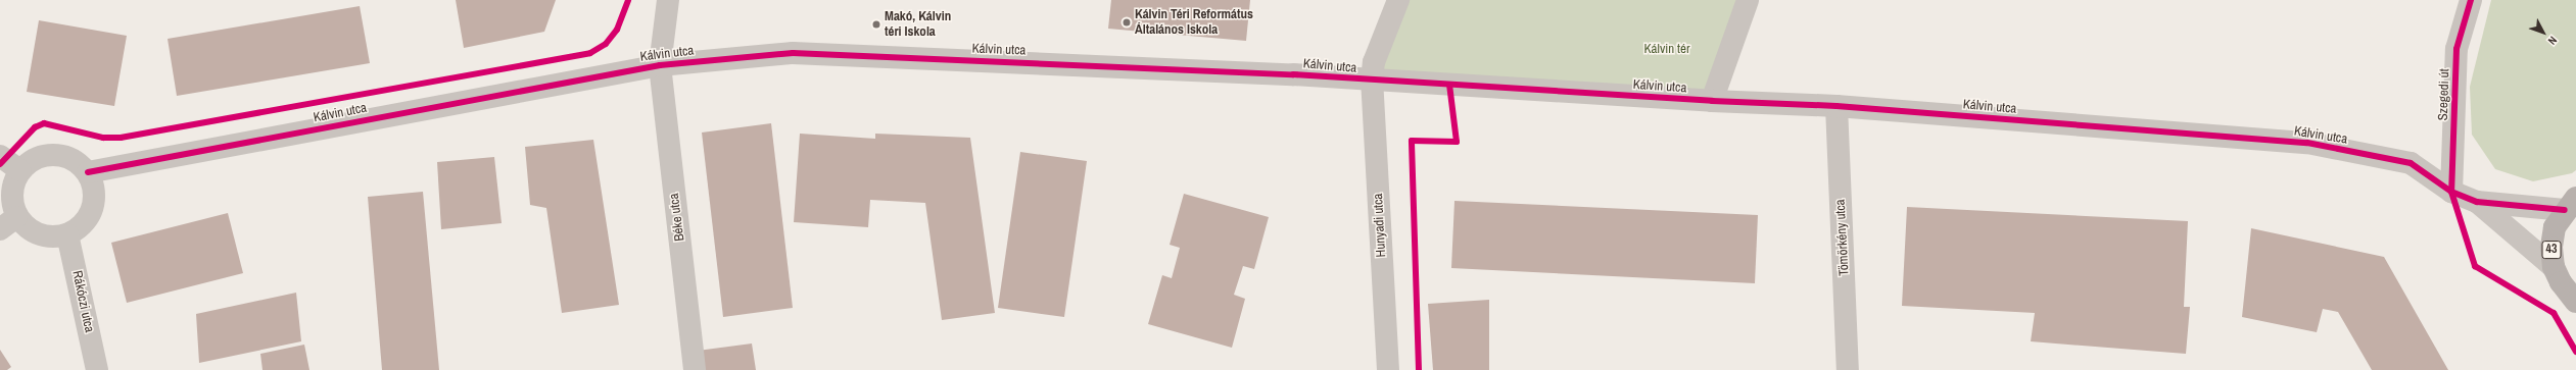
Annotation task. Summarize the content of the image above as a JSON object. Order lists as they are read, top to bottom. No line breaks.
{"streets":{"main road":["43"],"street":["Kálvin utca","Szegedi út","Béke utca","Hunyadi utca","Tömörkény utca","Rákóczi utca"]},"crossings":[["Kálvin utca","Szegedi út"],["Kálvin utca","Béke utca"],["Kálvin utca","Hunyadi utca"],["Kálvin utca","Tömörkény utca"],["Kálvin utca","43"],["Kálvin utca","Rákóczi utca"]],"parks":["Kálvin tér"],"places":["Kálvin Téri Református Általános Iskola","Makó, Kálvin téri Iskola"],"north":"bottom right"}
